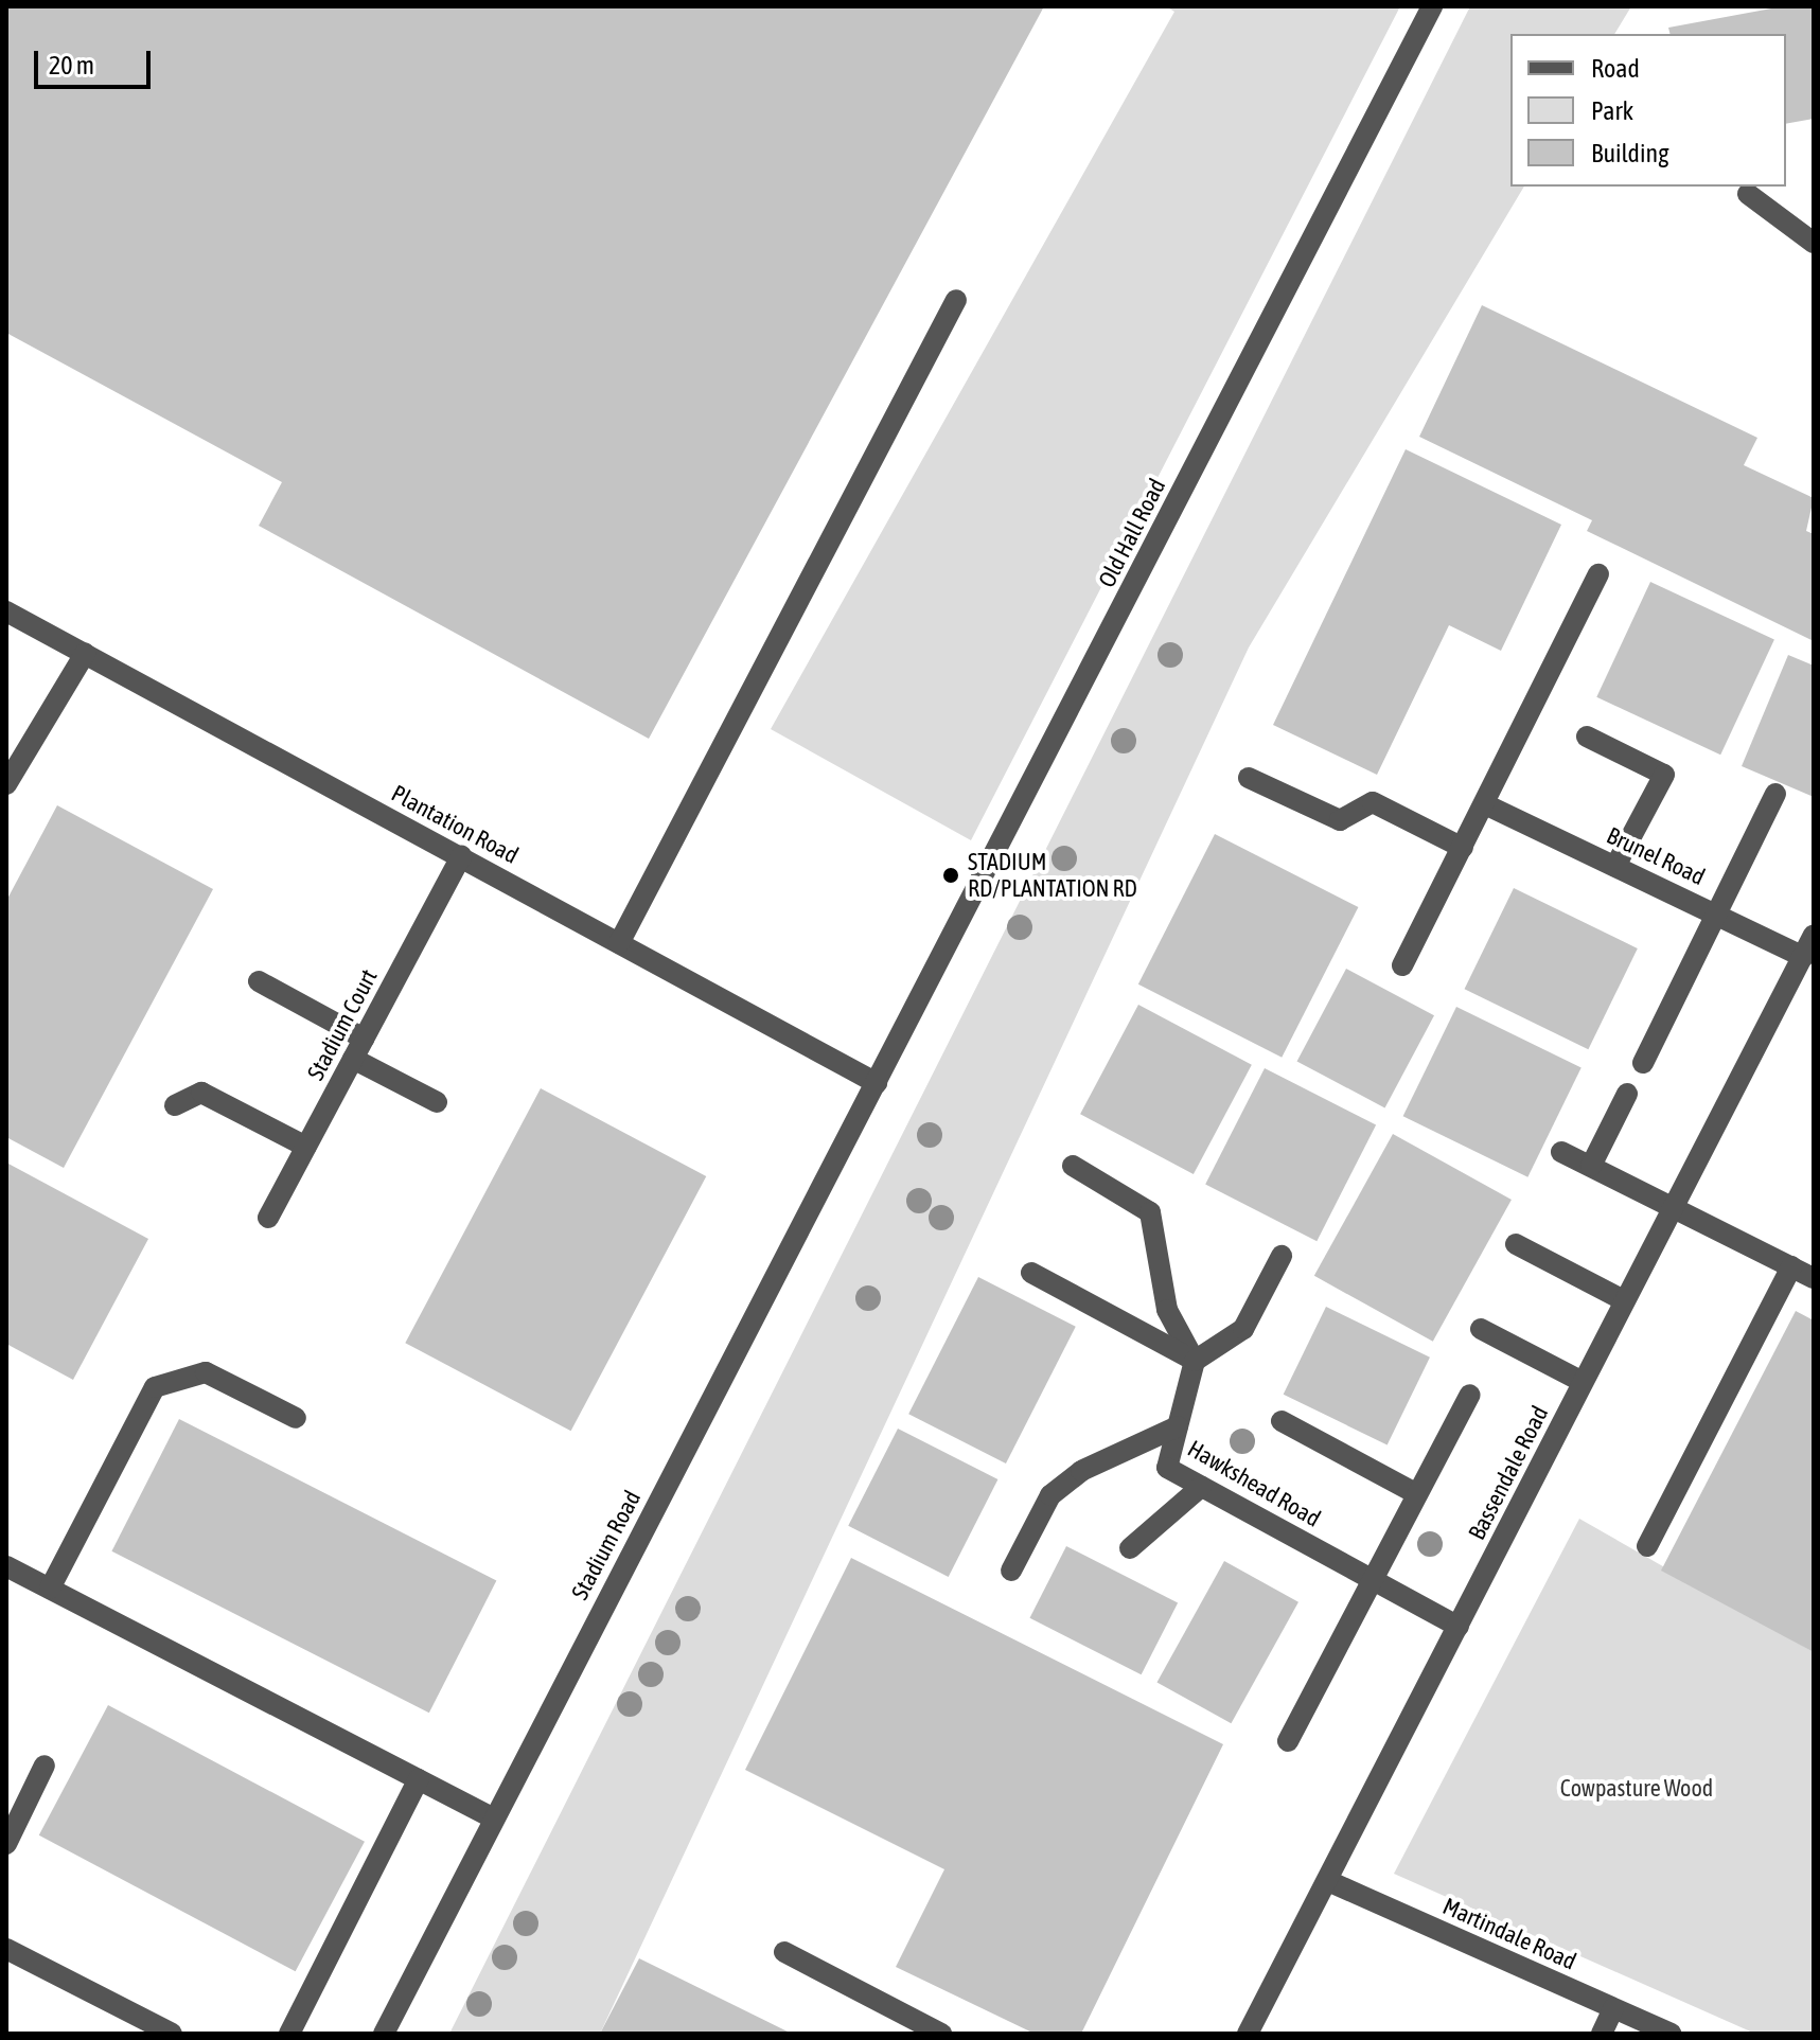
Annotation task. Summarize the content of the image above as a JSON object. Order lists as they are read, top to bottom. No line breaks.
{"streets":{"street":["Old Hall Road","Plantation Road","Brunel Road","Stadium Court","Bassendale Road","Hawkshead Road","Stadium Road","Martindale Road"]},"crossings":[["Old Hall Road","Plantation Road"],["Old Hall Road","Stadium Road"],["Plantation Road","Stadium Court"],["Plantation Road","Stadium Road"],["Brunel Road","Bassendale Road"],["Bassendale Road","Hawkshead Road"],["Bassendale Road","Martindale Road"]],"parks":["Cowpasture Wood"],"places":["STADIUM RD/PLANTATION RD"],"legend":["Road","Park","Building"],"scale_bar":"20 m"}
